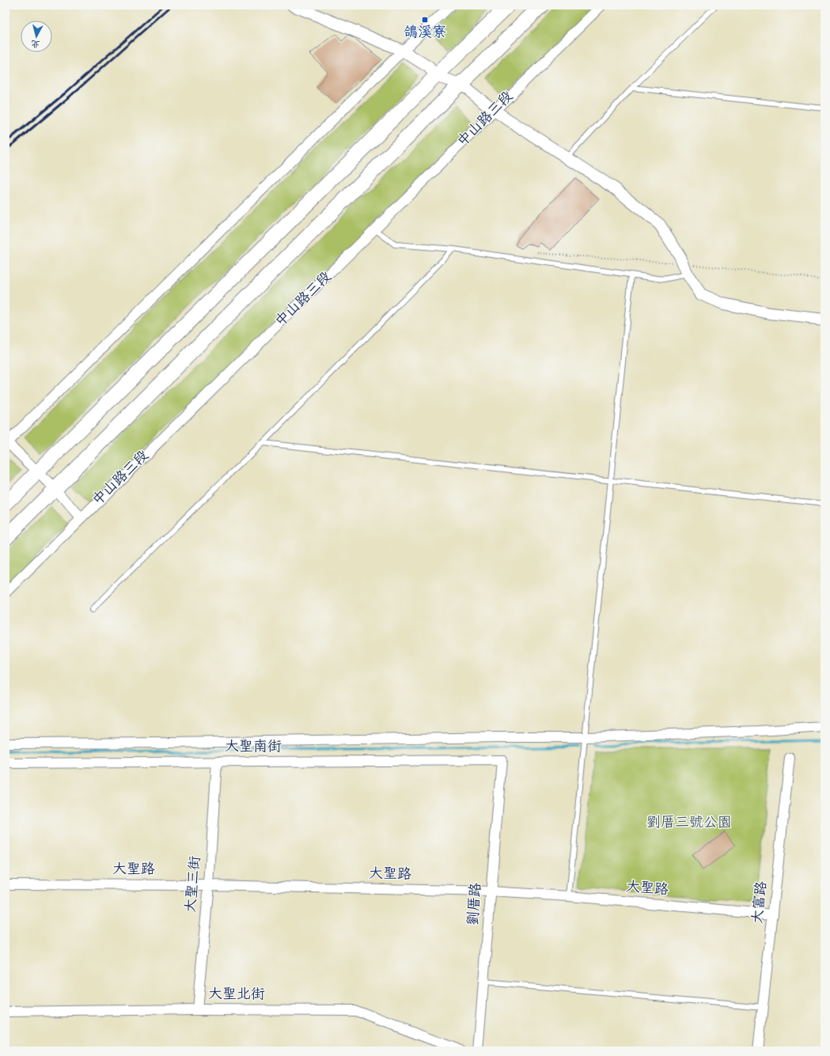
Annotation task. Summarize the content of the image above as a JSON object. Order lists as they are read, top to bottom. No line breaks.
{"streets":{"street":["中山路三段","大聖南街","大聖路","大聖三街","大富路","劉厝路","大聖北街"]},"crossings":[["大聖南街","大聖三街"],["大聖南街","劉厝路"],["大聖路","大聖三街"],["大聖路","大富路"],["大聖路","劉厝路"],["大聖三街","大聖北街"]],"parks":["劉厝三號公園"],"places":{"transit":["鴿溪寮"]},"north":"bottom"}
